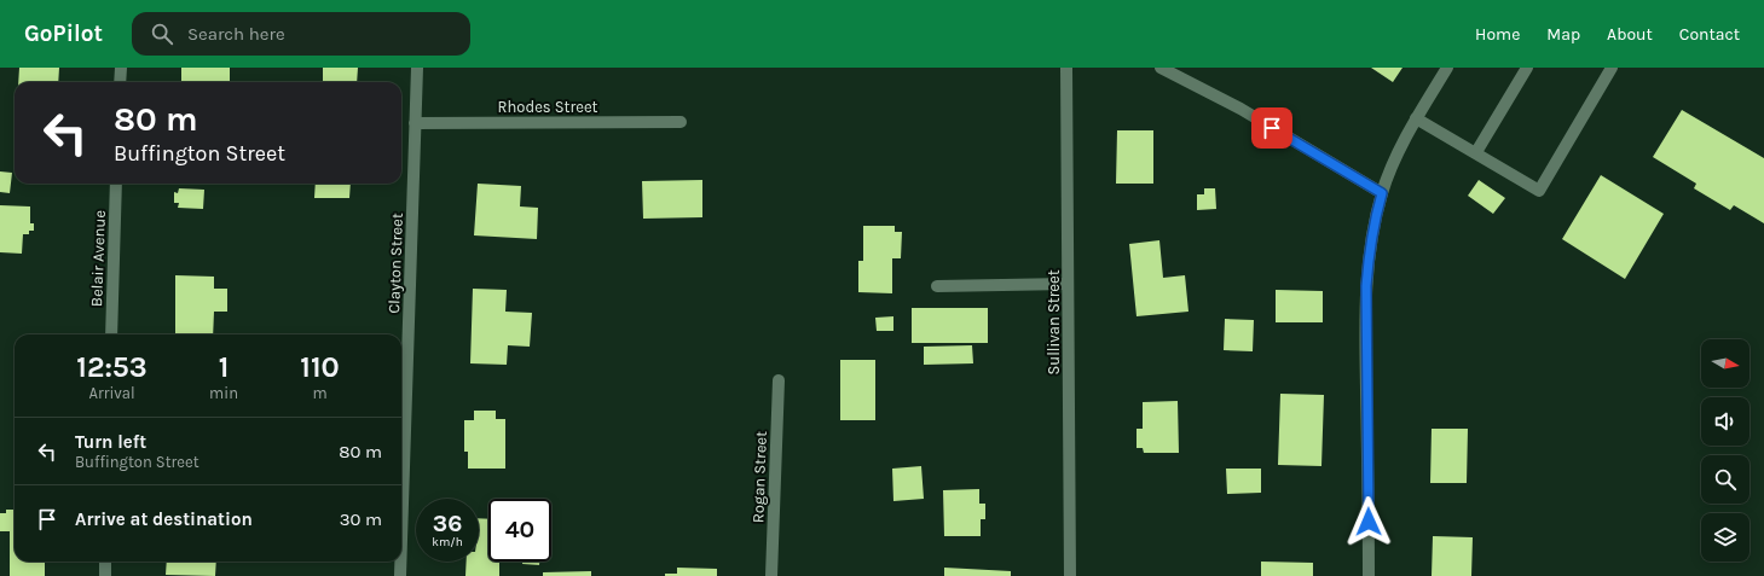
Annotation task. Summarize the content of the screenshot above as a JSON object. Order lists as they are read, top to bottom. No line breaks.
{"streets":{"street":["Rhodes Street","Belair Avenue","Clayton Street","Sullivan Street","Rogan Street"]},"crossings":[["Rhodes Street","Clayton Street"]],"north":"right","page":{"header":"GoPilot","search":"Search here","nav":["Home","Map","About","Contact"],"turn":["80 m","Buffington Street"],"eta":["12:53","Arrival","1","min","110","m"],"list":[{"name":"Turn left","note":"Buffington Street","value":"80 m"},{"name":"Arrive at destination","value":"30 m"}],"speed":"36 km/h","limit":"40"}}
